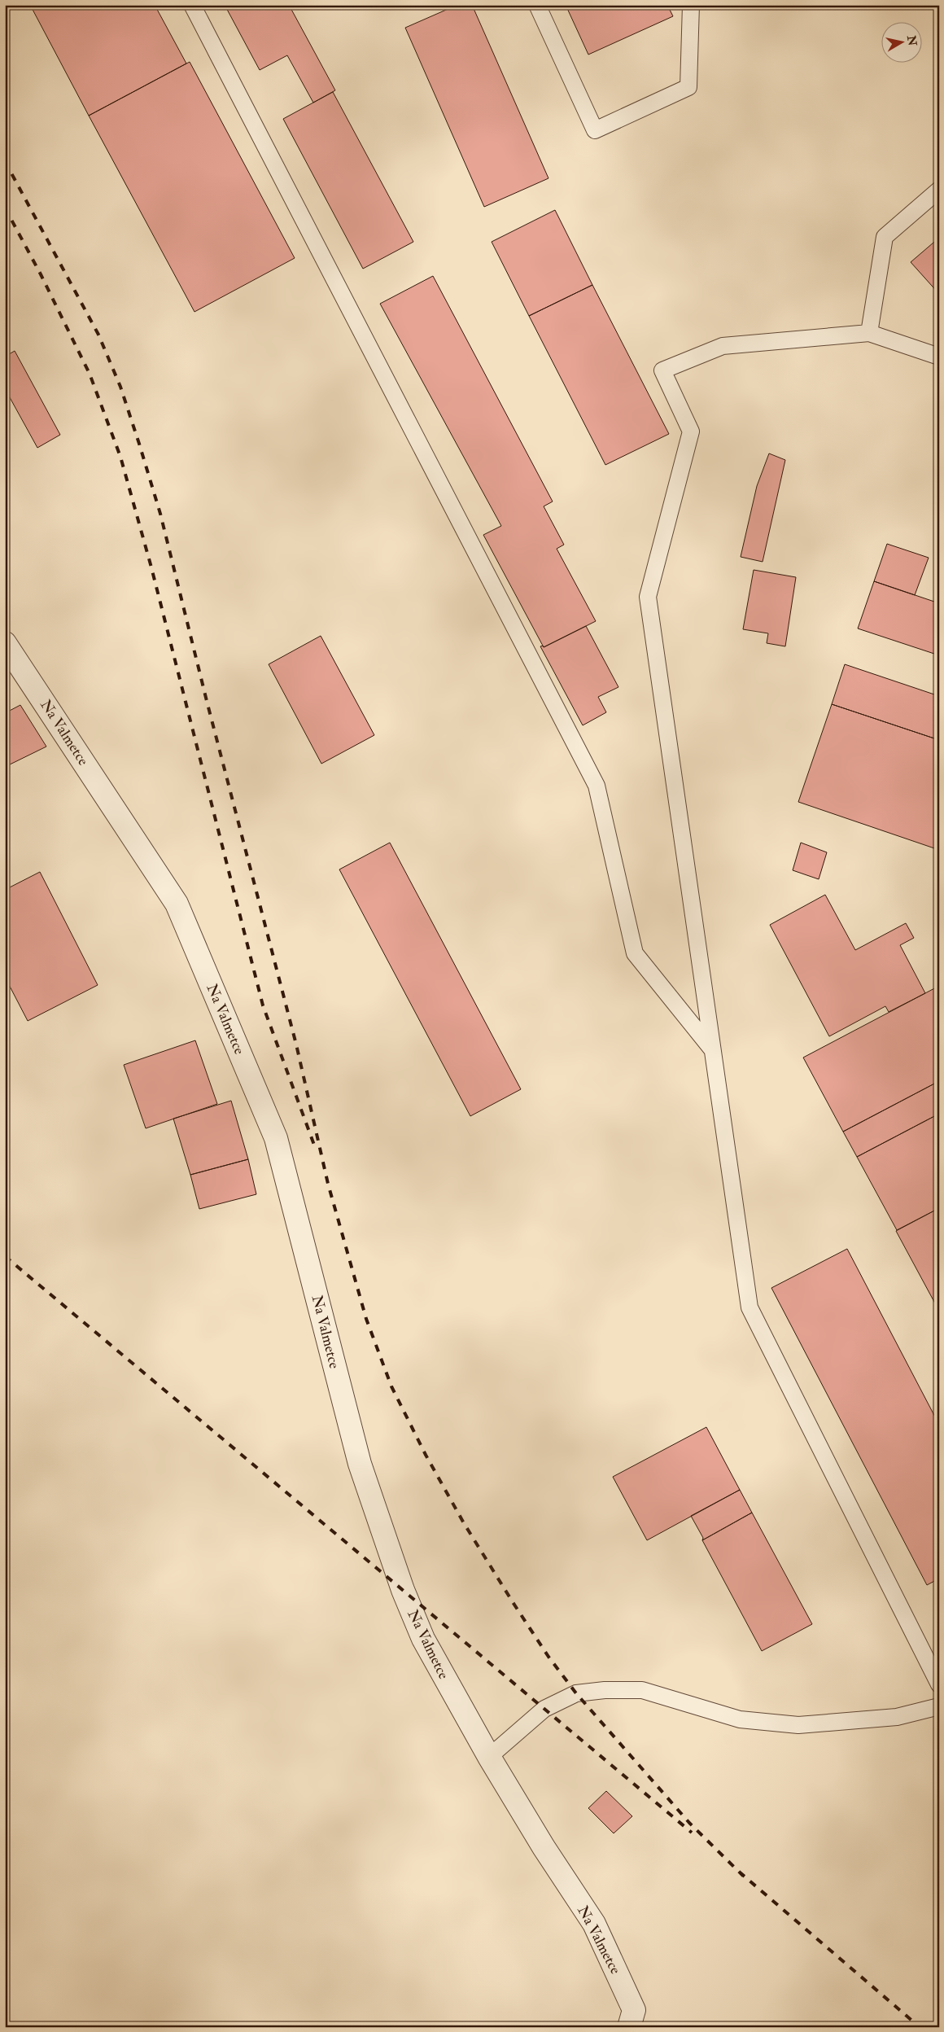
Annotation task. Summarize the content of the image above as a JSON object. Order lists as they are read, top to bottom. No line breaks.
{"streets":{"street":["Na Valmetce"]},"north":"right"}
